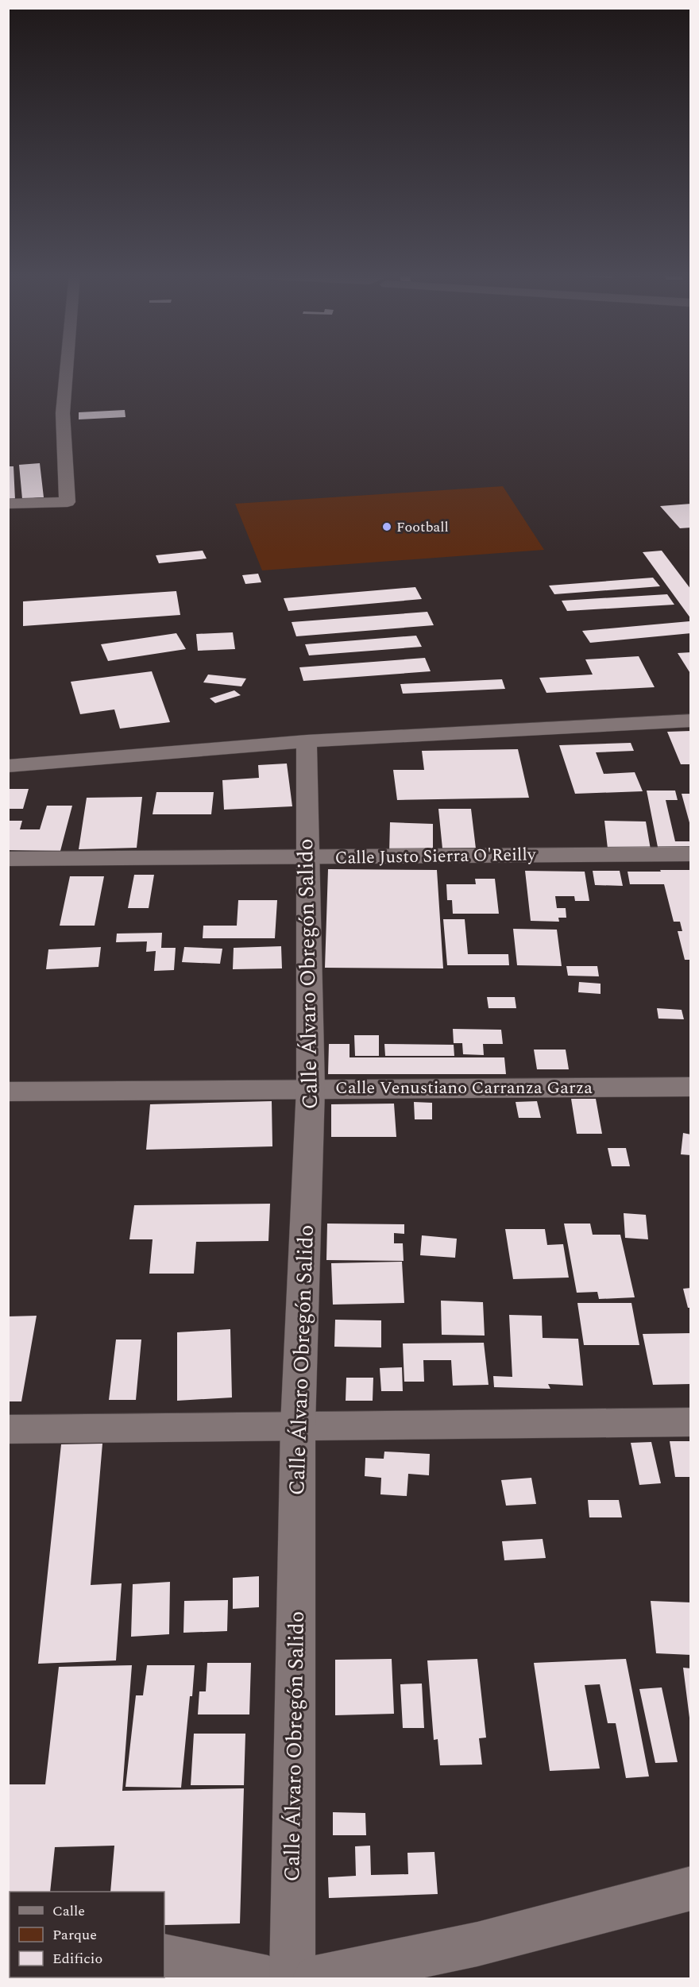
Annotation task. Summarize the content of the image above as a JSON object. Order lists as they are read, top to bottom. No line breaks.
{"streets":{"street":["Calle Justo Sierra O'Reilly","Calle Álvaro Obregón Salido","Calle Venustiano Carranza Garza"]},"crossings":[["Calle Justo Sierra O'Reilly","Calle Álvaro Obregón Salido"],["Calle Álvaro Obregón Salido","Calle Venustiano Carranza Garza"]],"places":["Football"],"legend":["Calle","Parque","Edificio"]}
